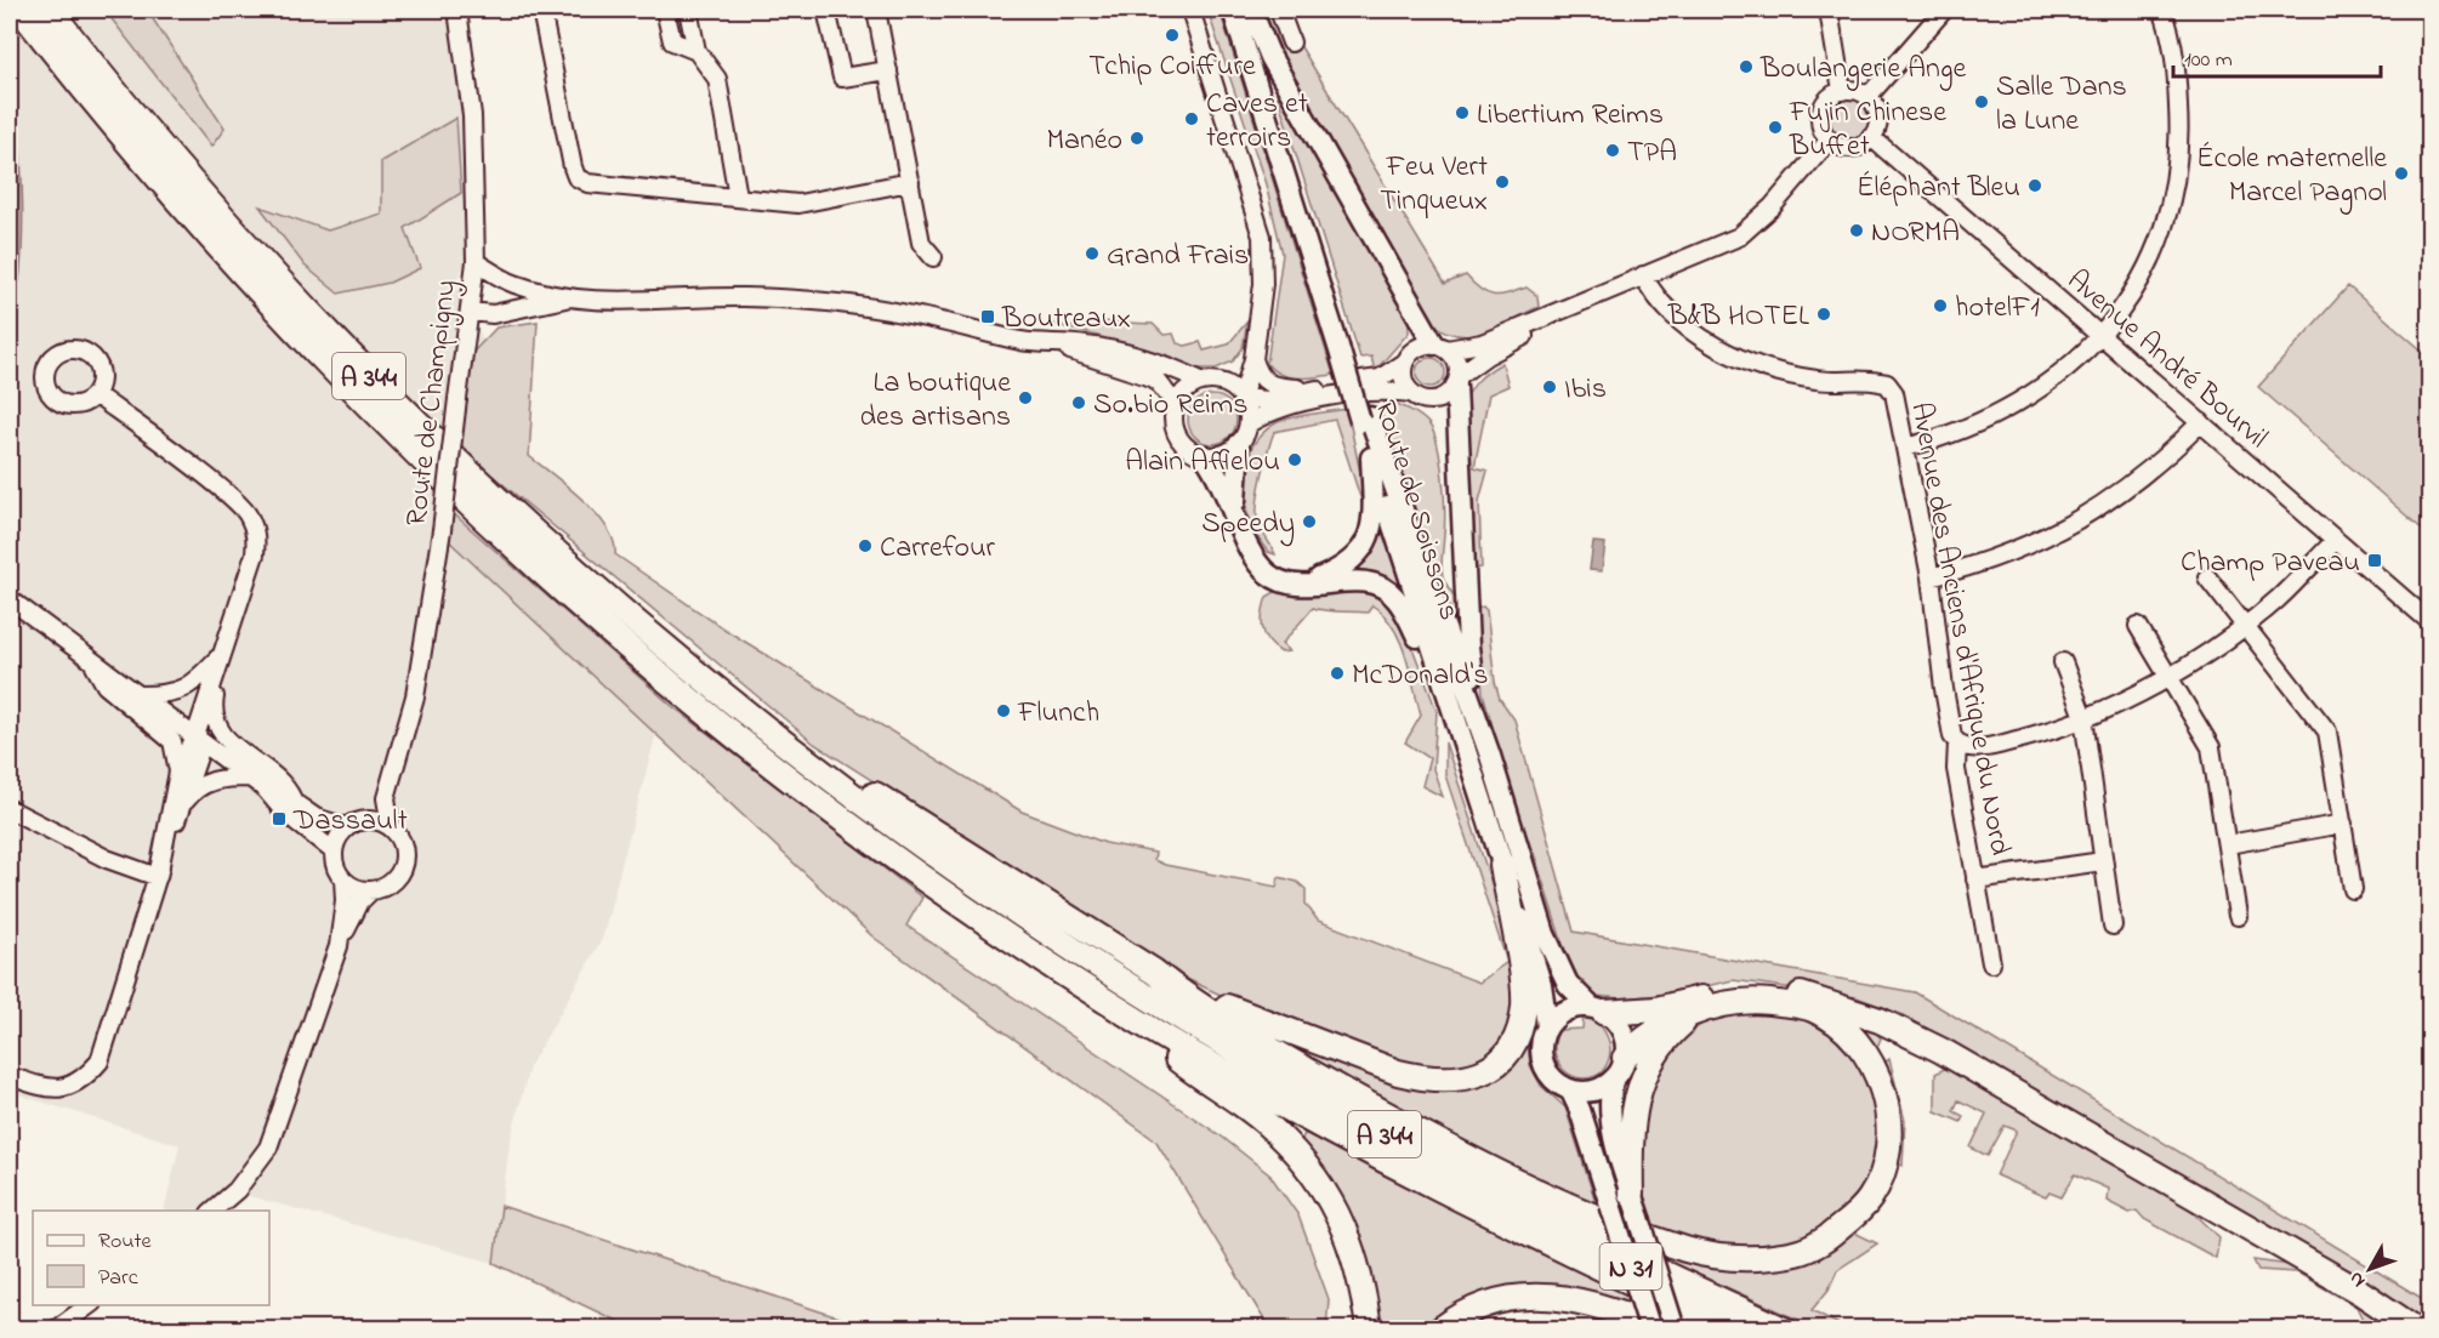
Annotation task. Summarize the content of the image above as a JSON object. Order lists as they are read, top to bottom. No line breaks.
{"streets":{"highway":["A 344"],"main road":["Route de Soissons","N 31"],"street":["Avenue André Bourvil","Route de Champigny","Avenue des Anciens d'Afrique du Nord"]},"crossings":[["Route de Soissons","N 31"]],"places":{"other":["Tchip Coiffure","Boulangerie Ange","Salle Dans la Lune","Libertium Reims","Caves et terroirs","Fujin Chinese Buffet","Manéo","TPA","École maternelle Marcel Pagnol","Feu Vert Tinqueux","Éléphant Bleu","NORMA","Grand Frais","hotelF1","B&B HOTEL","Ibis","La boutique des artisans","So.bio Reims","Alain Afflelou","Speedy","Carrefour","McDonald's","Flunch"],"transit":["Boutreaux","Champ Paveau","Dassault"]},"legend":["Route","Parc"],"scale_bar":"100 m","north":"bottom left"}
